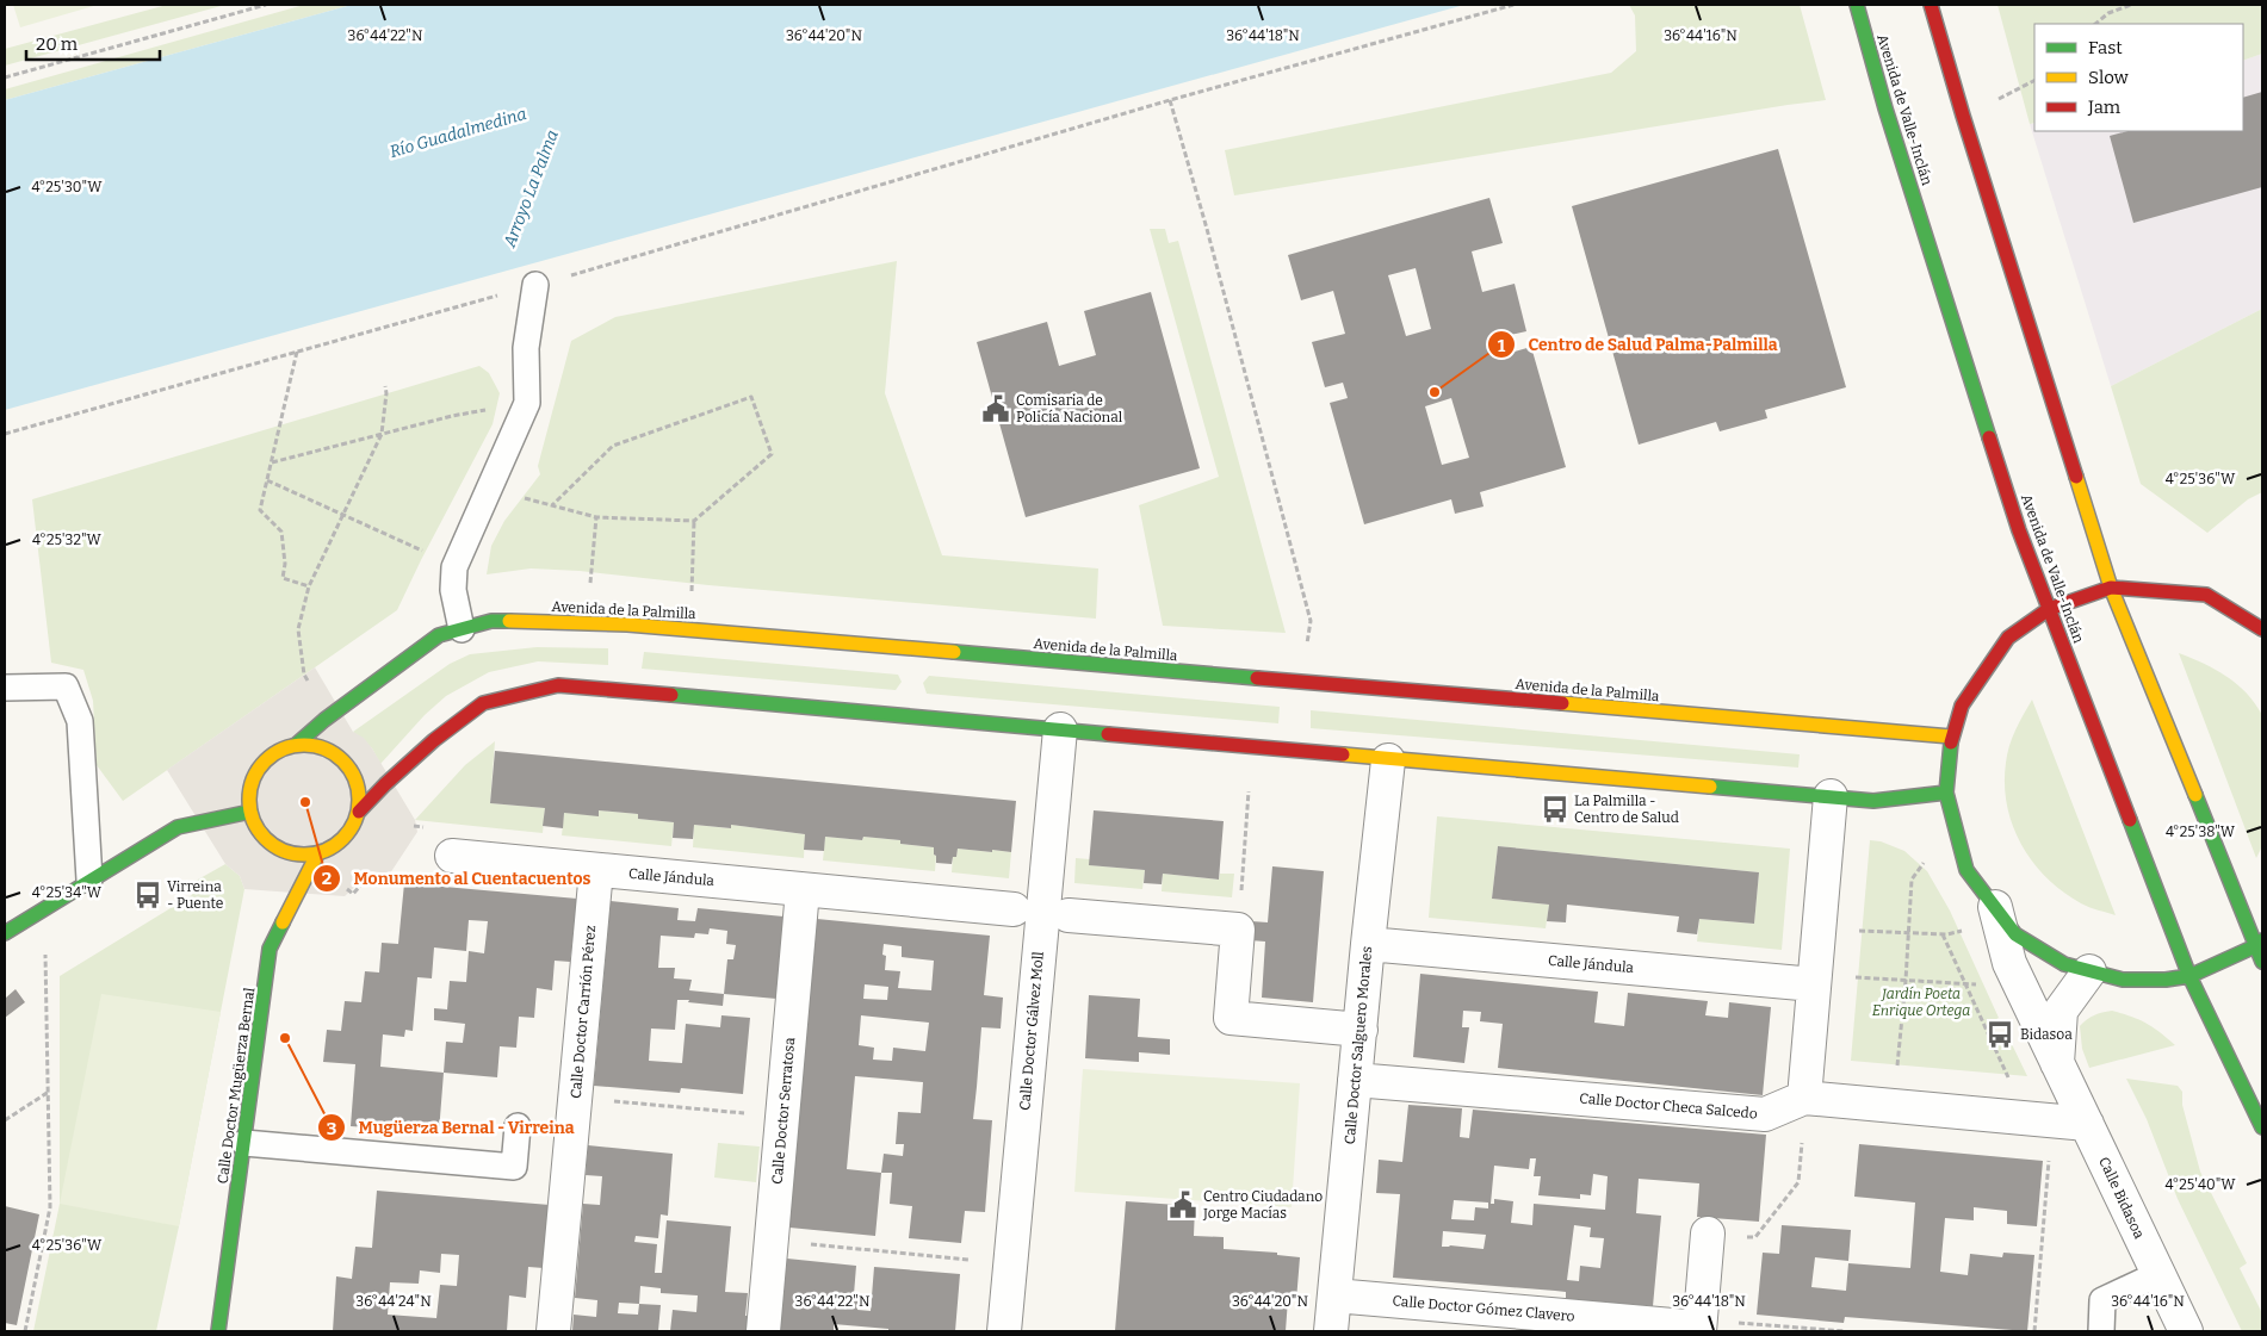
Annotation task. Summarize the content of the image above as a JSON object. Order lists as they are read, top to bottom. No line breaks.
{"streets":{"main road":["Avenida de Valle-Inclán","Avenida de la Palmilla","Calle Doctor Mugüerza Bernal"],"street":["Calle Jándula","Calle Doctor Carrión Pérez","Calle Doctor Gálvez Moll","Calle Doctor Salguero Morales","Calle Doctor Checa Salcedo","Calle Doctor Serratosa","Calle Bidasoa","Calle Doctor Gómez Clavero"]},"crossings":[["Avenida de la Palmilla","Calle Doctor Mugüerza Bernal"],["Calle Jándula","Calle Doctor Carrión Pérez"],["Calle Jándula","Calle Doctor Salguero Morales"],["Calle Jándula","Calle Doctor Serratosa"],["Calle Doctor Salguero Morales","Calle Doctor Checa Salcedo"],["Calle Doctor Salguero Morales","Calle Doctor Gómez Clavero"],["Calle Doctor Checa Salcedo","Calle Bidasoa"]],"water":["Río Guadalmedina","Arroyo La Palma"],"parks":["Jardín Poeta Enrique Ortega"],"places":{"other":["Centro de Salud Palma-Palmilla","Monumento al Cuentacuentos","Mugüerza Bernal - Virreina"],"public building":["Comisaria de Policía Nacional","Centro Ciudadano Jorge Macías"],"bus stop":["La Palmilla - Centro de Salud","Virreina - Puente","Bidasoa"]},"legend":["Fast","Slow","Jam"],"scale_bar":"20 m","coordinates":["36°44'22\"N","36°44'20\"N","36°44'16\"N","36°44'18\"N","4°25'30\"W","4°25'36\"W","4°25'32\"W","4°25'38\"W","4°25'34\"W","4°25'40\"W","36°44'24\"N"]}
